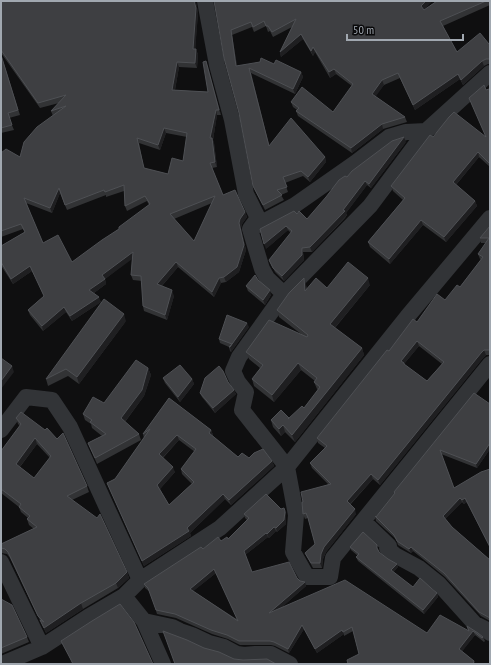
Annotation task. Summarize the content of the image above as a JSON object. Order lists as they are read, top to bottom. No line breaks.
{"scale_bar":"50 m"}
